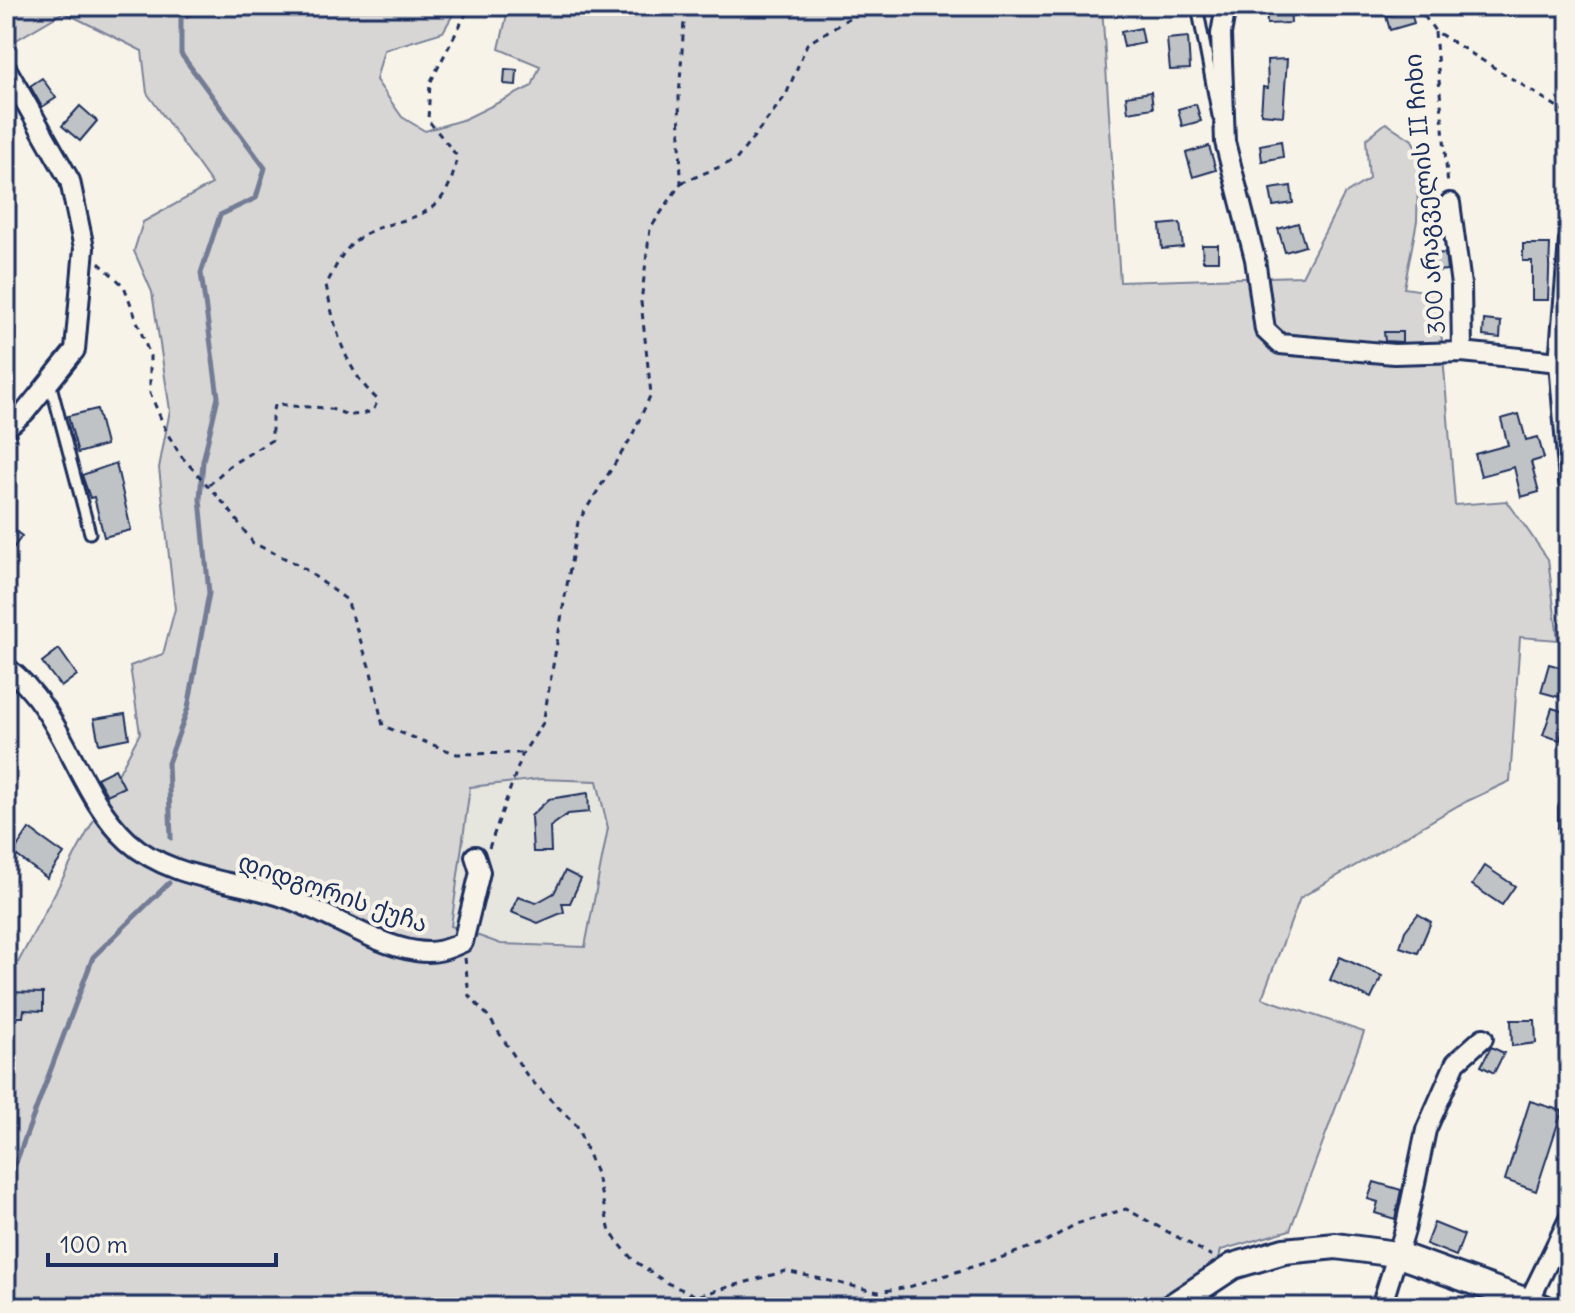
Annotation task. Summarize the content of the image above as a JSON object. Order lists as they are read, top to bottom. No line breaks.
{"streets":{"street":["300 არაგველის II ჩიხი","დიდგორის ქუჩა"]},"scale_bar":"100 m"}
